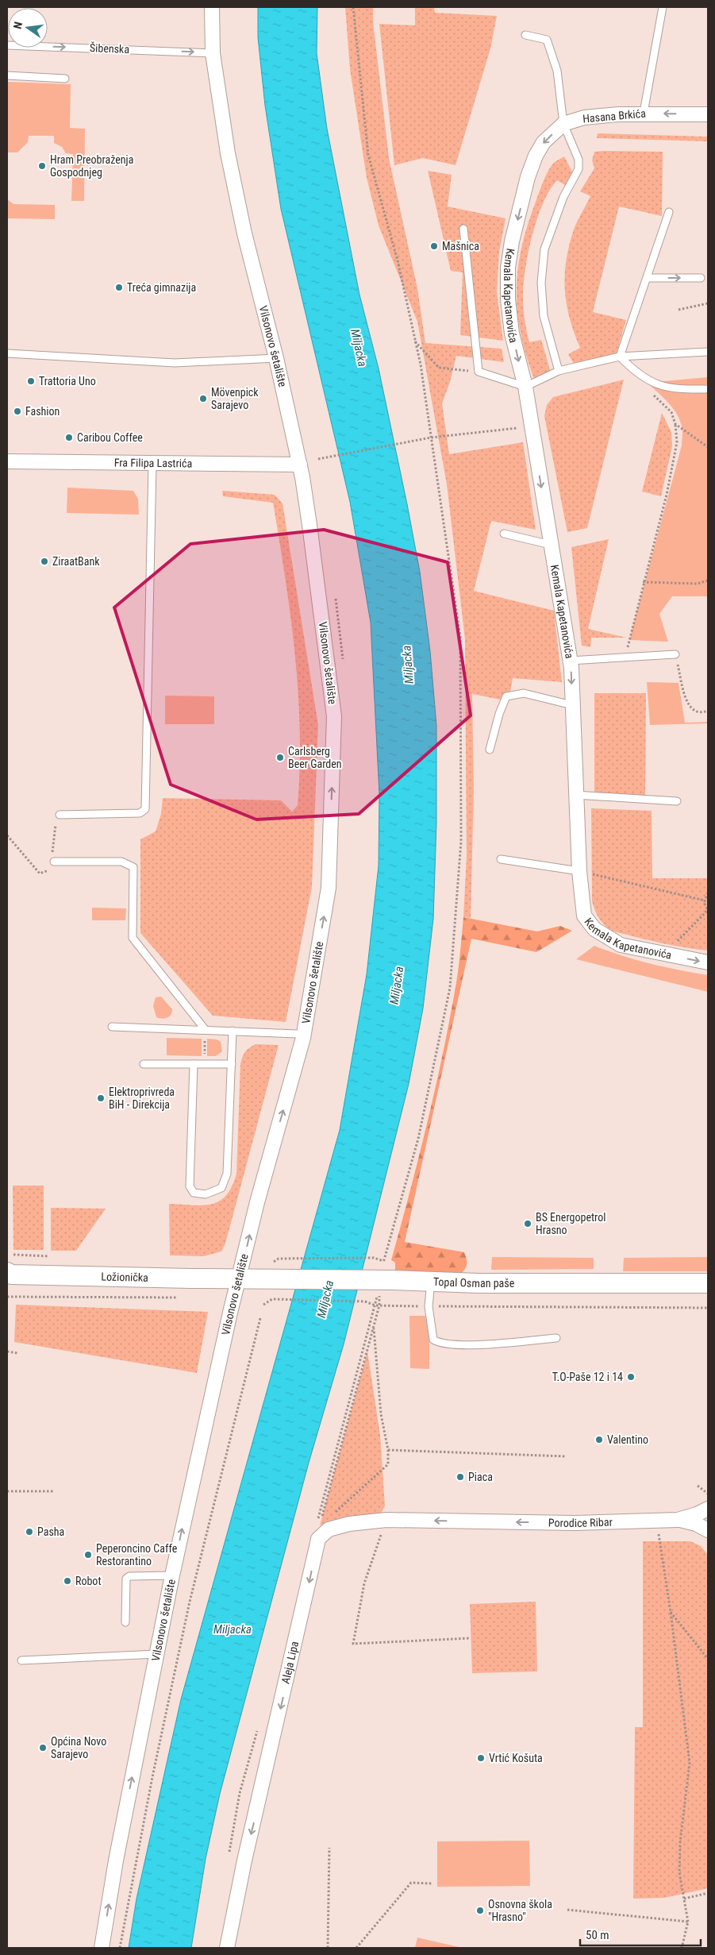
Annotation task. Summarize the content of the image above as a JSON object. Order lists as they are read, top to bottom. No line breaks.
{"streets":{"street":["Hasana Brkića","Kemala Kapetanovića","Vilsonovo šetalište","Fra Filipa Lastrića","Ložionička","Topal Osman paše","Porodice Ribar","Aleja Lipa"],"lane":["Šibenska"]},"crossings":[["Šibenska","Vilsonovo šetalište"],["Hasana Brkića","Kemala Kapetanovića"],["Vilsonovo šetalište","Fra Filipa Lastrića"],["Vilsonovo šetalište","Ložionička"],["Vilsonovo šetalište","Topal Osman paše"],["Ložionička","Topal Osman paše"],["Porodice Ribar","Aleja Lipa"]],"one_way":["Šibenska","Hasana Brkića","Kemala Kapetanovića","Vilsonovo šetalište","Porodice Ribar","Aleja Lipa"],"water":["Miljacka"],"places":["Hram Preobraženja Gospodnjeg","Mašnica","Treća gimnazija","Trattoria Uno","Mövenpick Sarajevo","Fashion","Caribou Coffee","ZiraatBank","Carlsberg Beer Garden","Elektroprivreda BiH - Direkcija","BS Energopetrol Hrasno","T.O-Paše 12 i 14","Valentino","Piaca","Pasha","Peperoncino Caffe Restorantino","Robot","Općina Novo Sarajevo","Vrtić Košuta","Osnovna škola \"Hrasno\""],"scale_bar":"50 m","north":"left"}
